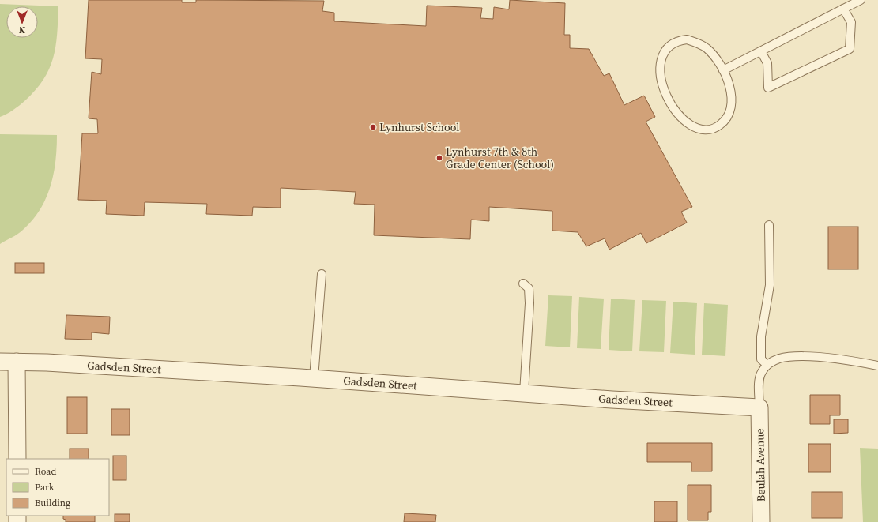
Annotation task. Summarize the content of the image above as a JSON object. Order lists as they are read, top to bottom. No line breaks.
{"streets":{"street":["Gadsden Street","Beulah Avenue"]},"crossings":[["Gadsden Street","Beulah Avenue"]],"places":["Lynhurst School","Lynhurst 7th & 8th Grade Center (School)"],"legend":["Road","Park","Building"],"north":"bottom"}
